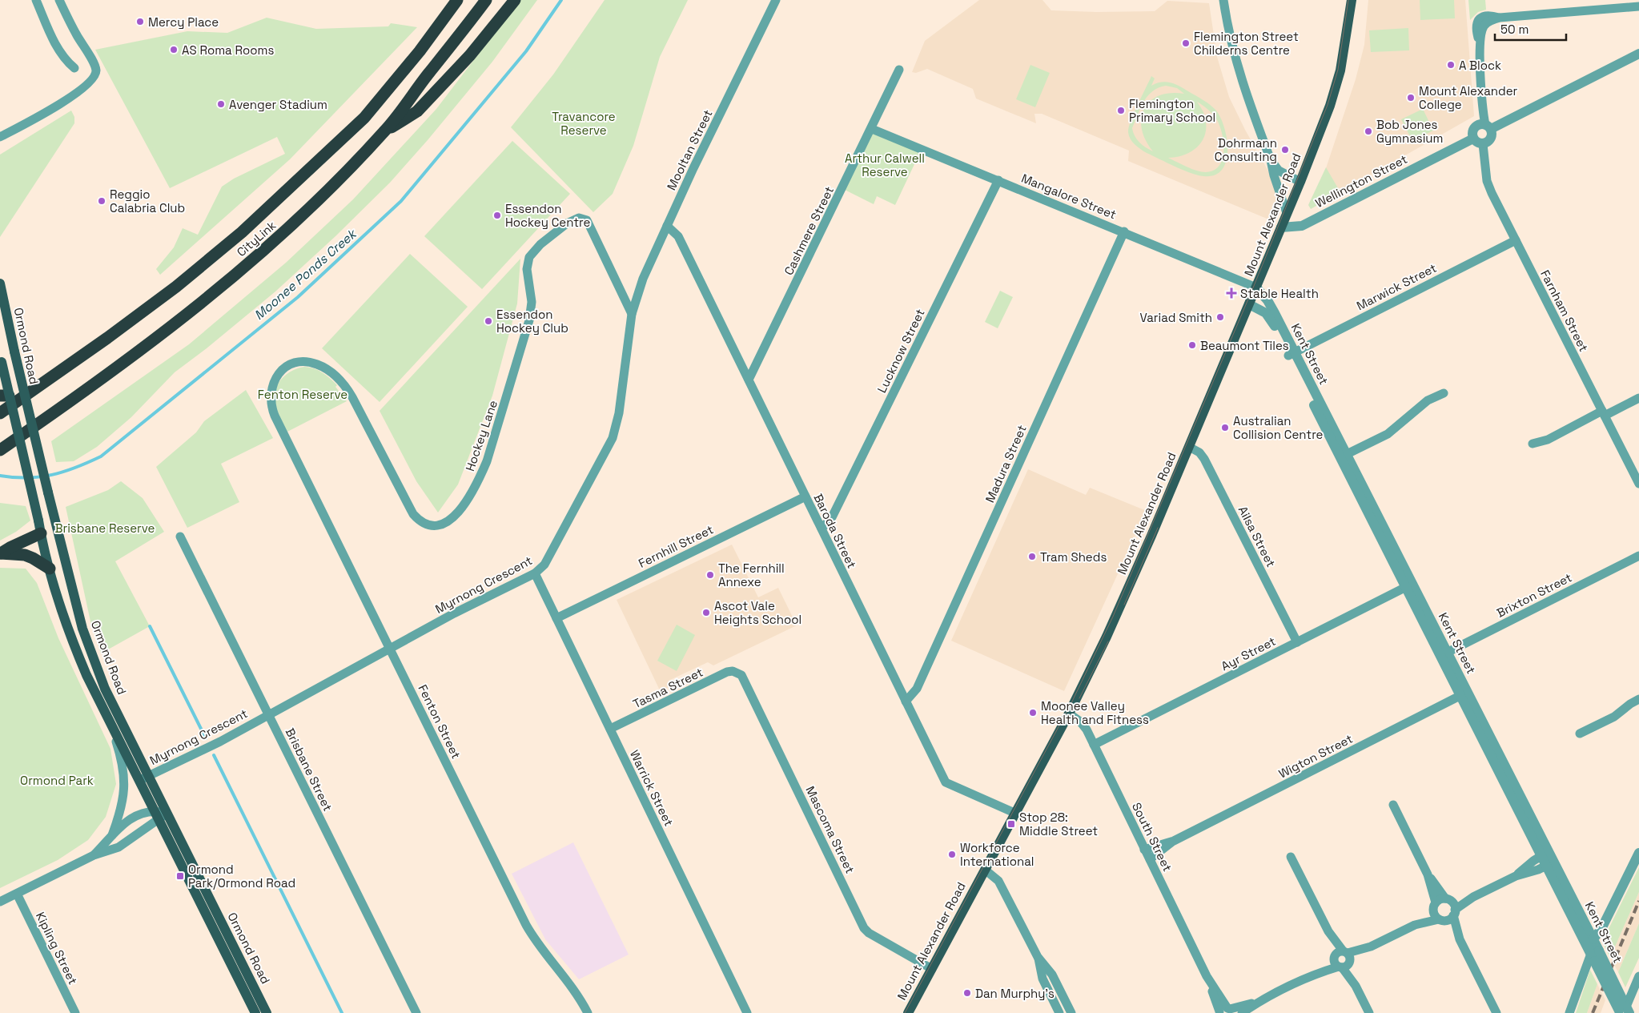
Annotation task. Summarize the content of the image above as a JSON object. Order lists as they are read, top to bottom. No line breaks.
{"streets":{"highway":["CityLink"],"main road":["Mount Alexander Road","Ormond Road"],"street":["Mooltan Street","Wellington Street","Mangalore Street","Cashmere Street","Marwick Street","Farnham Street","Lucknow Street","Kent Street","Hockey Lane","Madura Street","Baroda Street","Ailsa Street","Fernhill Street","Myrnong Crescent","Brixton Street","Ayr Street","Tasma Street","Fenton Street","Wigton Street","Brisbane Street","Warrick Street","Mascoma Street","South Street","Kipling Street"]},"crossings":[["Mooltan Street","Hockey Lane"],["Mooltan Street","Baroda Street"],["Mooltan Street","Myrnong Crescent"],["Wellington Street","Mount Alexander Road"],["Wellington Street","Farnham Street"],["Mangalore Street","Mount Alexander Road"],["Mangalore Street","Cashmere Street"],["Mangalore Street","Lucknow Street"],["Mangalore Street","Kent Street"],["Mangalore Street","Madura Street"],["Mount Alexander Road","Kent Street"],["Mount Alexander Road","Baroda Street"],["Mount Alexander Road","Ailsa Street"],["Mount Alexander Road","Mascoma Street"],["Mount Alexander Road","South Street"],["Cashmere Street","Baroda Street"],["Marwick Street","Farnham Street"],["Marwick Street","Kent Street"],["Ormond Road","Myrnong Crescent"],["Lucknow Street","Baroda Street"],["Kent Street","Brixton Street"],["Kent Street","Ayr Street"],["Kent Street","Wigton Street"],["Hockey Lane","Myrnong Crescent"],["Hockey Lane","Fenton Street"],["Madura Street","Baroda Street"],["Baroda Street","Fernhill Street"],["Ailsa Street","Ayr Street"],["Fernhill Street","Warrick Street"],["Myrnong Crescent","Fenton Street"],["Myrnong Crescent","Brisbane Street"],["Myrnong Crescent","Warrick Street"],["Ayr Street","South Street"],["Tasma Street","Warrick Street"],["Tasma Street","Mascoma Street"],["Wigton Street","South Street"]],"water":["Moonee Ponds Creek"],"parks":["Travancore Reserve","Arthur Calwell Reserve","Fenton Reserve","Brisbane Reserve","Ormond Park"],"places":{"other":["Mercy Place","Flemington Street Childerns Centre","AS Roma Rooms","A Block","Mount Alexander College","Avenger Stadium","Flemington Primary School","Bob Jones Gymnasium","Dohrmann Consulting","Reggio Calabria Club","Essendon Hockey Centre","Variad Smith","Essendon Hockey Club","Beaumont Tiles","Australian Collision Centre","Tram Sheds","The Fernhill Annexe","Ascot Vale Heights School","Moonee Valley Health and Fitness","Workforce International","Dan Murphy's"],"health":["Stable Health"],"transit":["Stop 28: Middle Street","Ormond Park/Ormond Road"]},"scale_bar":"50 m"}
